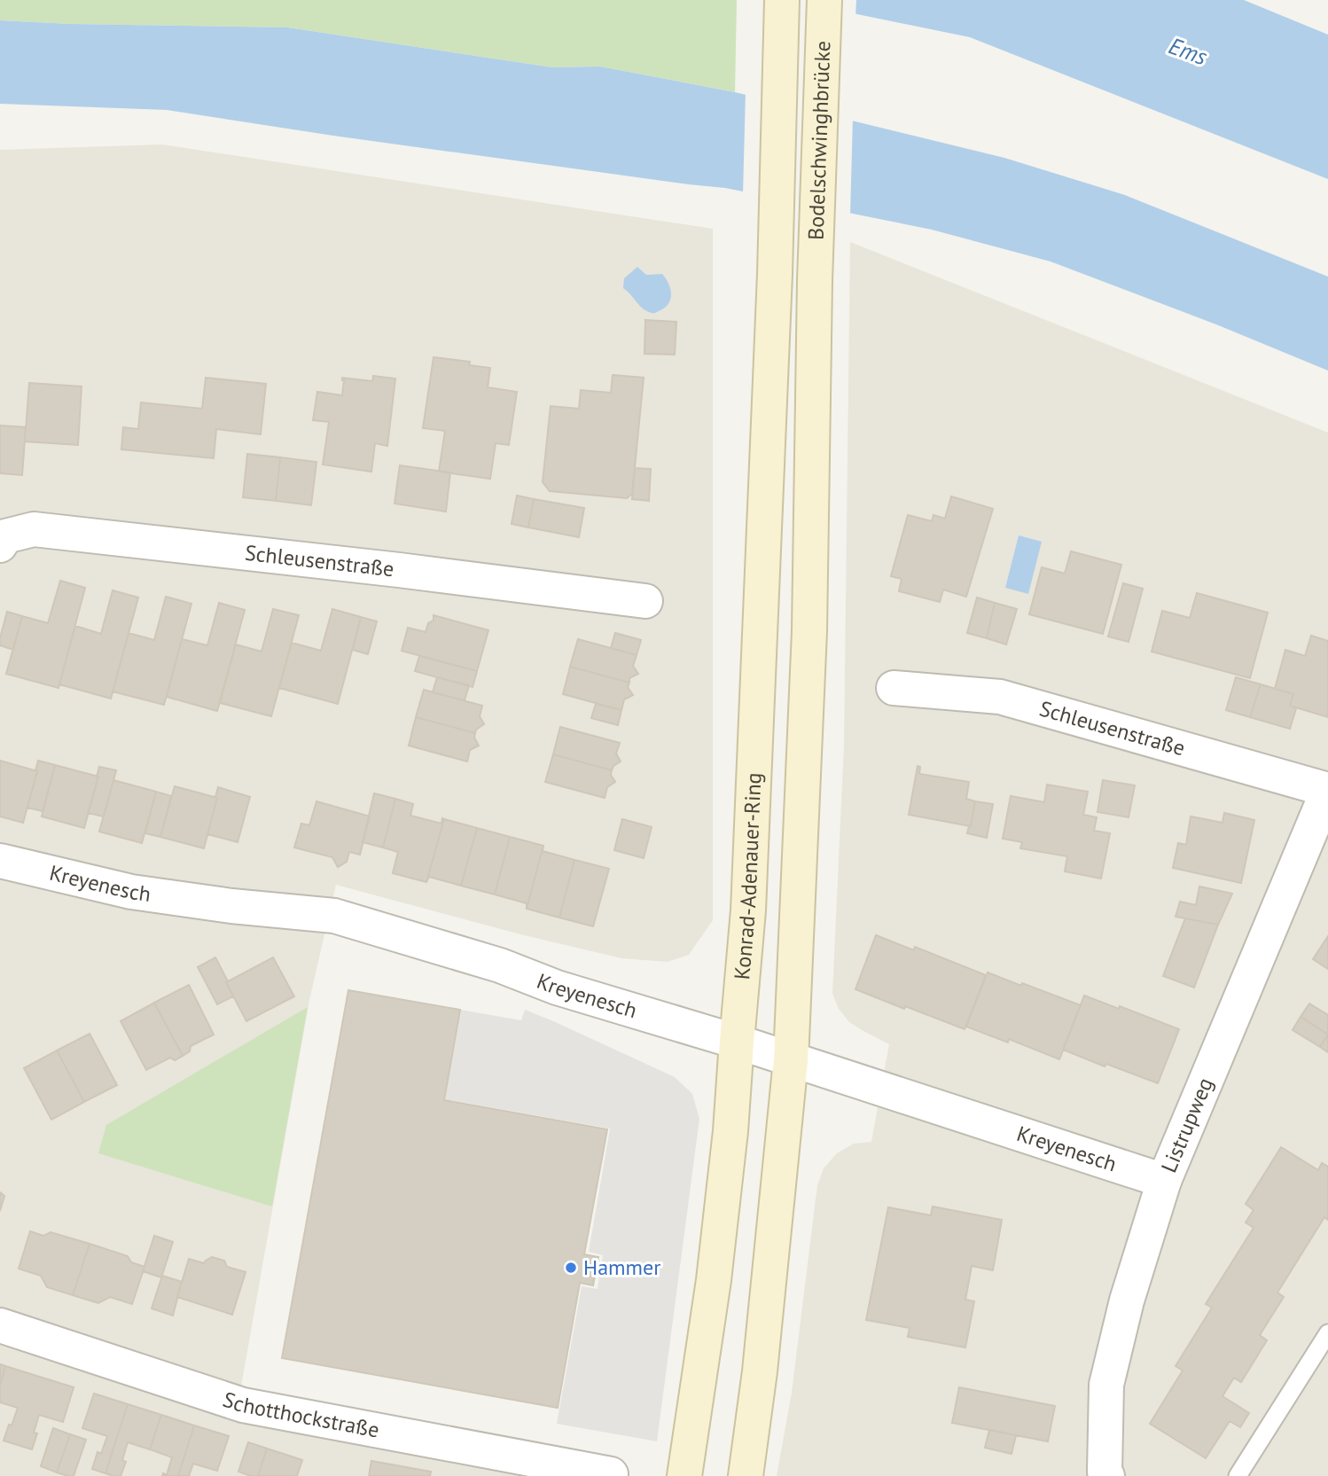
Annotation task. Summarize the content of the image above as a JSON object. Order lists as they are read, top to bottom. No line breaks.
{"streets":{"main road":["Bodelschwinghbrücke","Konrad-Adenauer-Ring"],"street":["Schleusenstraße","Kreyenesch","Listrupweg","Schotthockstraße"]},"crossings":[["Bodelschwinghbrücke","Konrad-Adenauer-Ring"],["Bodelschwinghbrücke","Kreyenesch"],["Schleusenstraße","Listrupweg"],["Konrad-Adenauer-Ring","Kreyenesch"],["Kreyenesch","Listrupweg"]],"water":["Ems"],"places":["Hammer"]}
